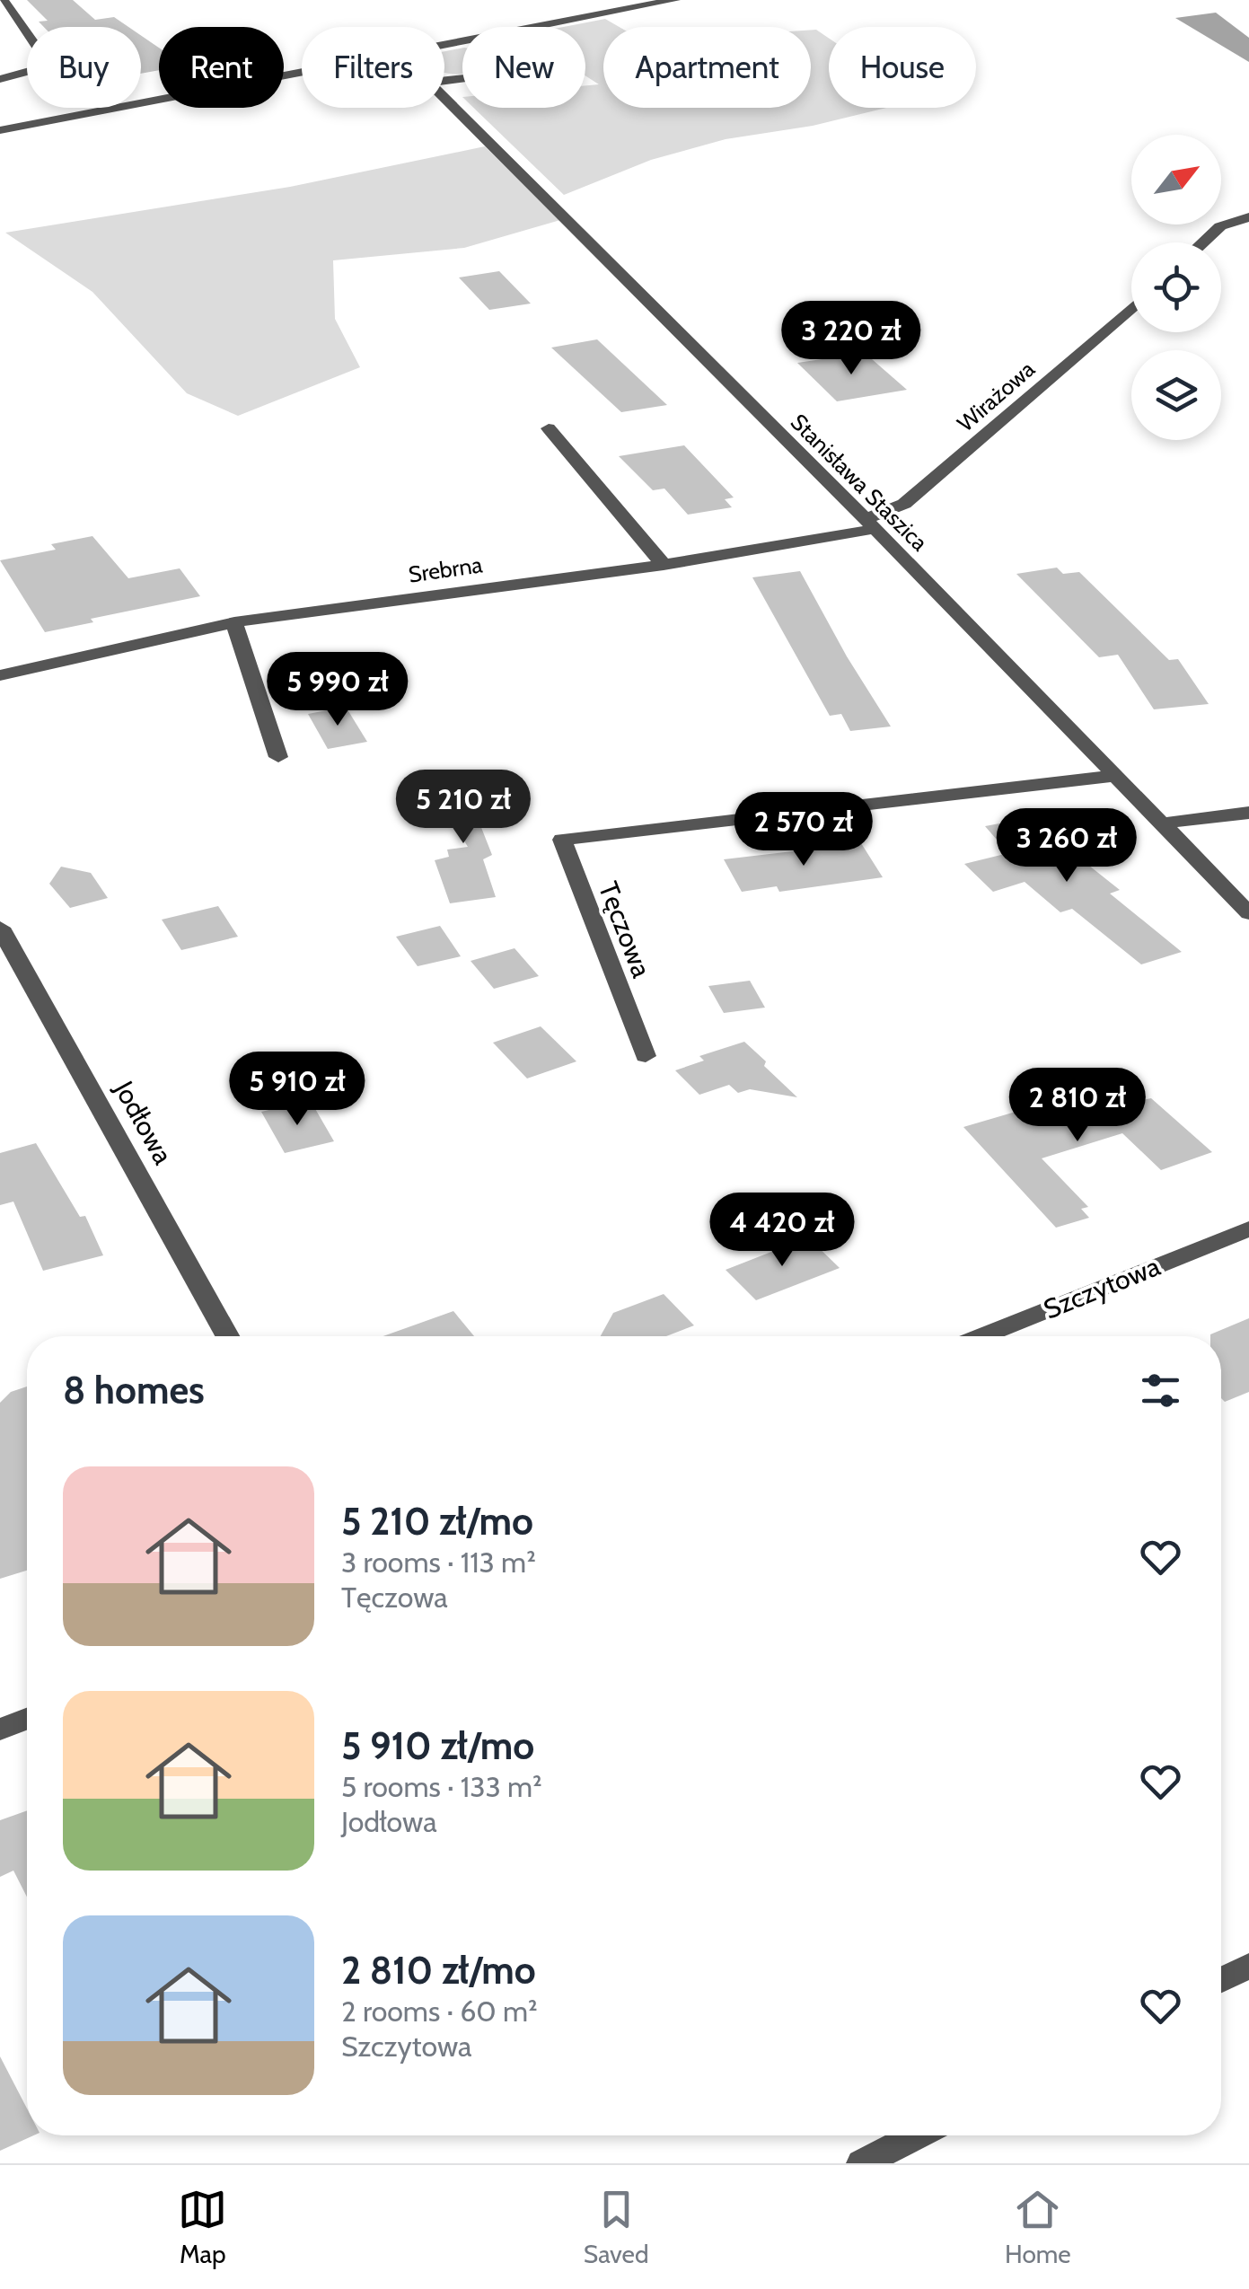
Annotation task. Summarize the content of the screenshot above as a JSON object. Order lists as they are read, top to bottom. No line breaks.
{"streets":{"street":["Wirażowa","Stanisława Staszica","Srebrna","Tęczowa","Jodłowa","Szczytowa"]},"crossings":[["Wirażowa","Stanisława Staszica"],["Wirażowa","Srebrna"],["Stanisława Staszica","Srebrna"],["Stanisława Staszica","Tęczowa"]],"north":"top right","page":{"chip":["Buy","Rent","Filters","New","Apartment","House"],"price":["3 220 zł","5 990 zł","5 210 zł","2 570 zł","3 260 zł","5 910 zł","2 810 zł","4 420 zł"],"heading":"8 homes","list":[{"name":"5 210 zł/mo","note":"3 rooms · 113 m² · Tęczowa"},{"name":"5 910 zł/mo","note":"5 rooms · 133 m² · Jodłowa"},{"name":"2 810 zł/mo","note":"2 rooms · 60 m² · Szczytowa"}],"tabs":["Map","Saved","Home"]}}
